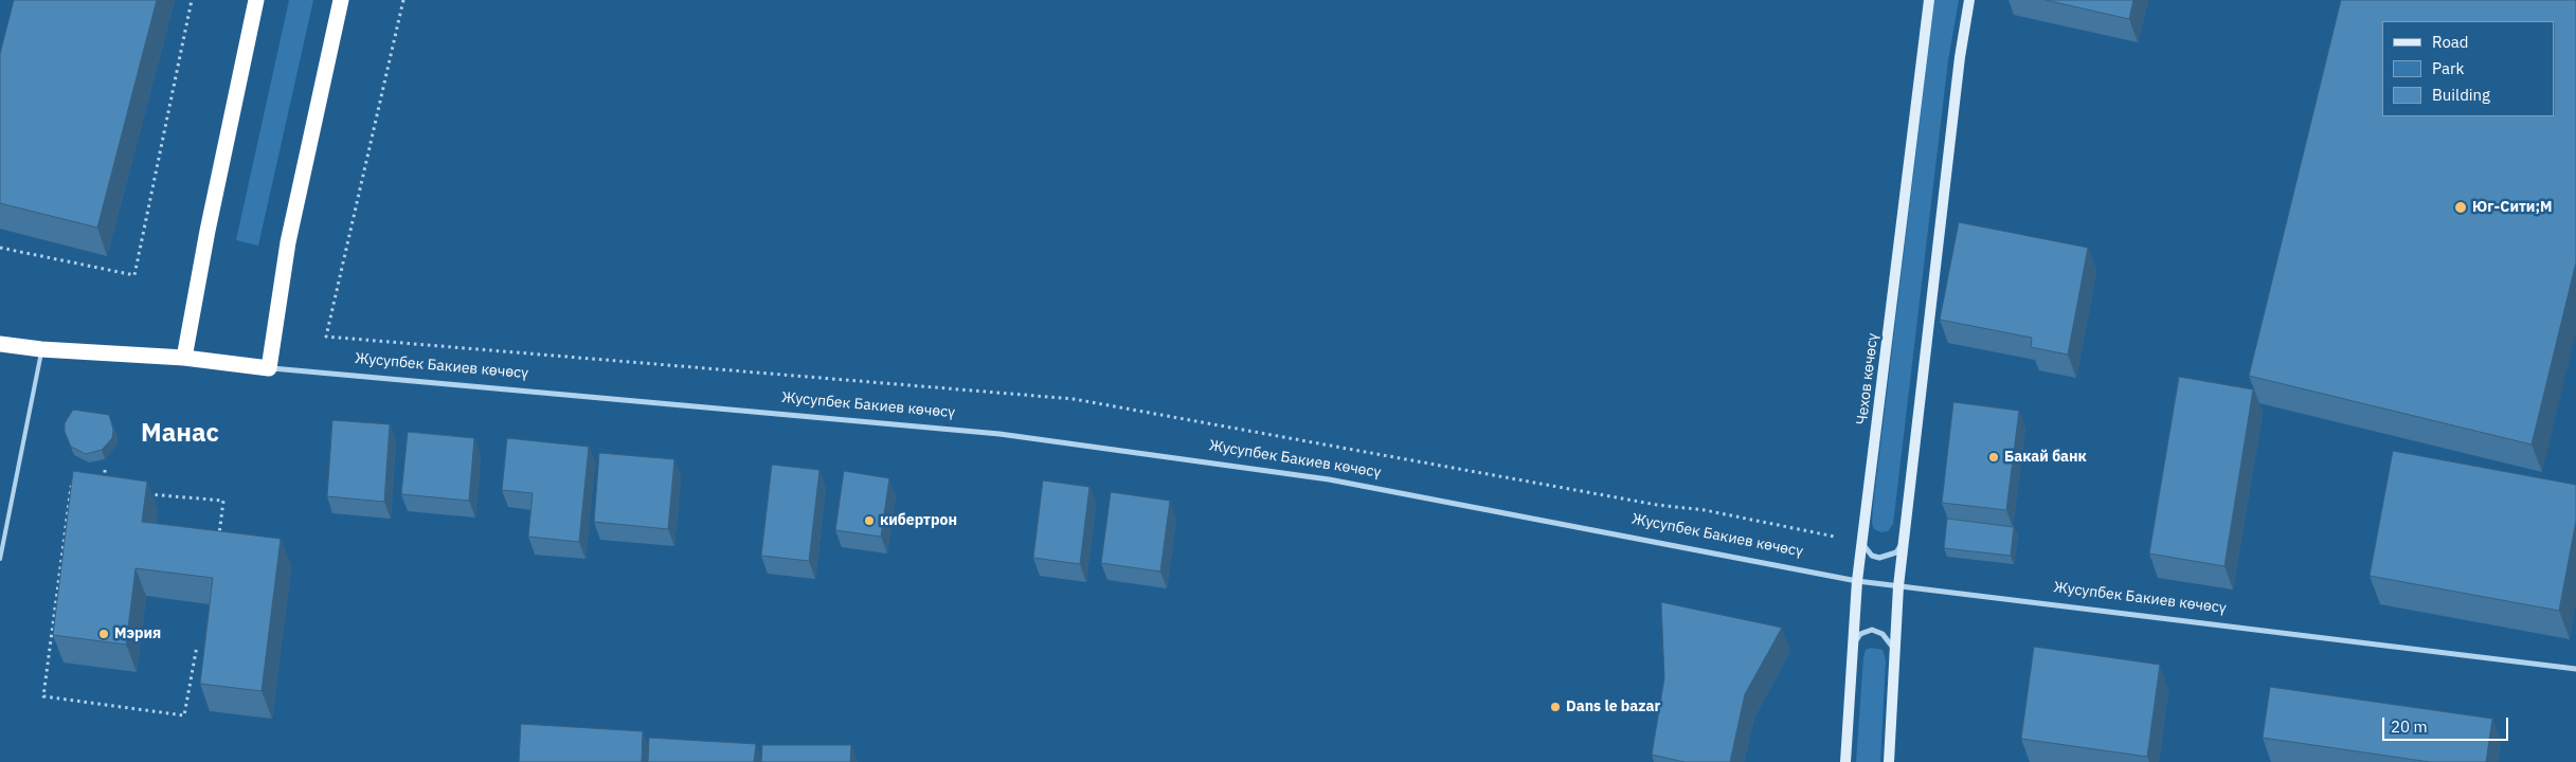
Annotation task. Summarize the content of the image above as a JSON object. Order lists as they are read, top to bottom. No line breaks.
{"streets":{"highway":["Жусупбек Бакиев көчөсү"],"street":["Чехов көчөсү"]},"crossings":[["Жусупбек Бакиев көчөсү","Чехов көчөсү"]],"districts":["Манас"],"places":["Юг-Сити;M","Бакай банк","кибертрон","Мэрия","Dans le bazar"],"legend":["Road","Park","Building"],"scale_bar":"20 m"}
